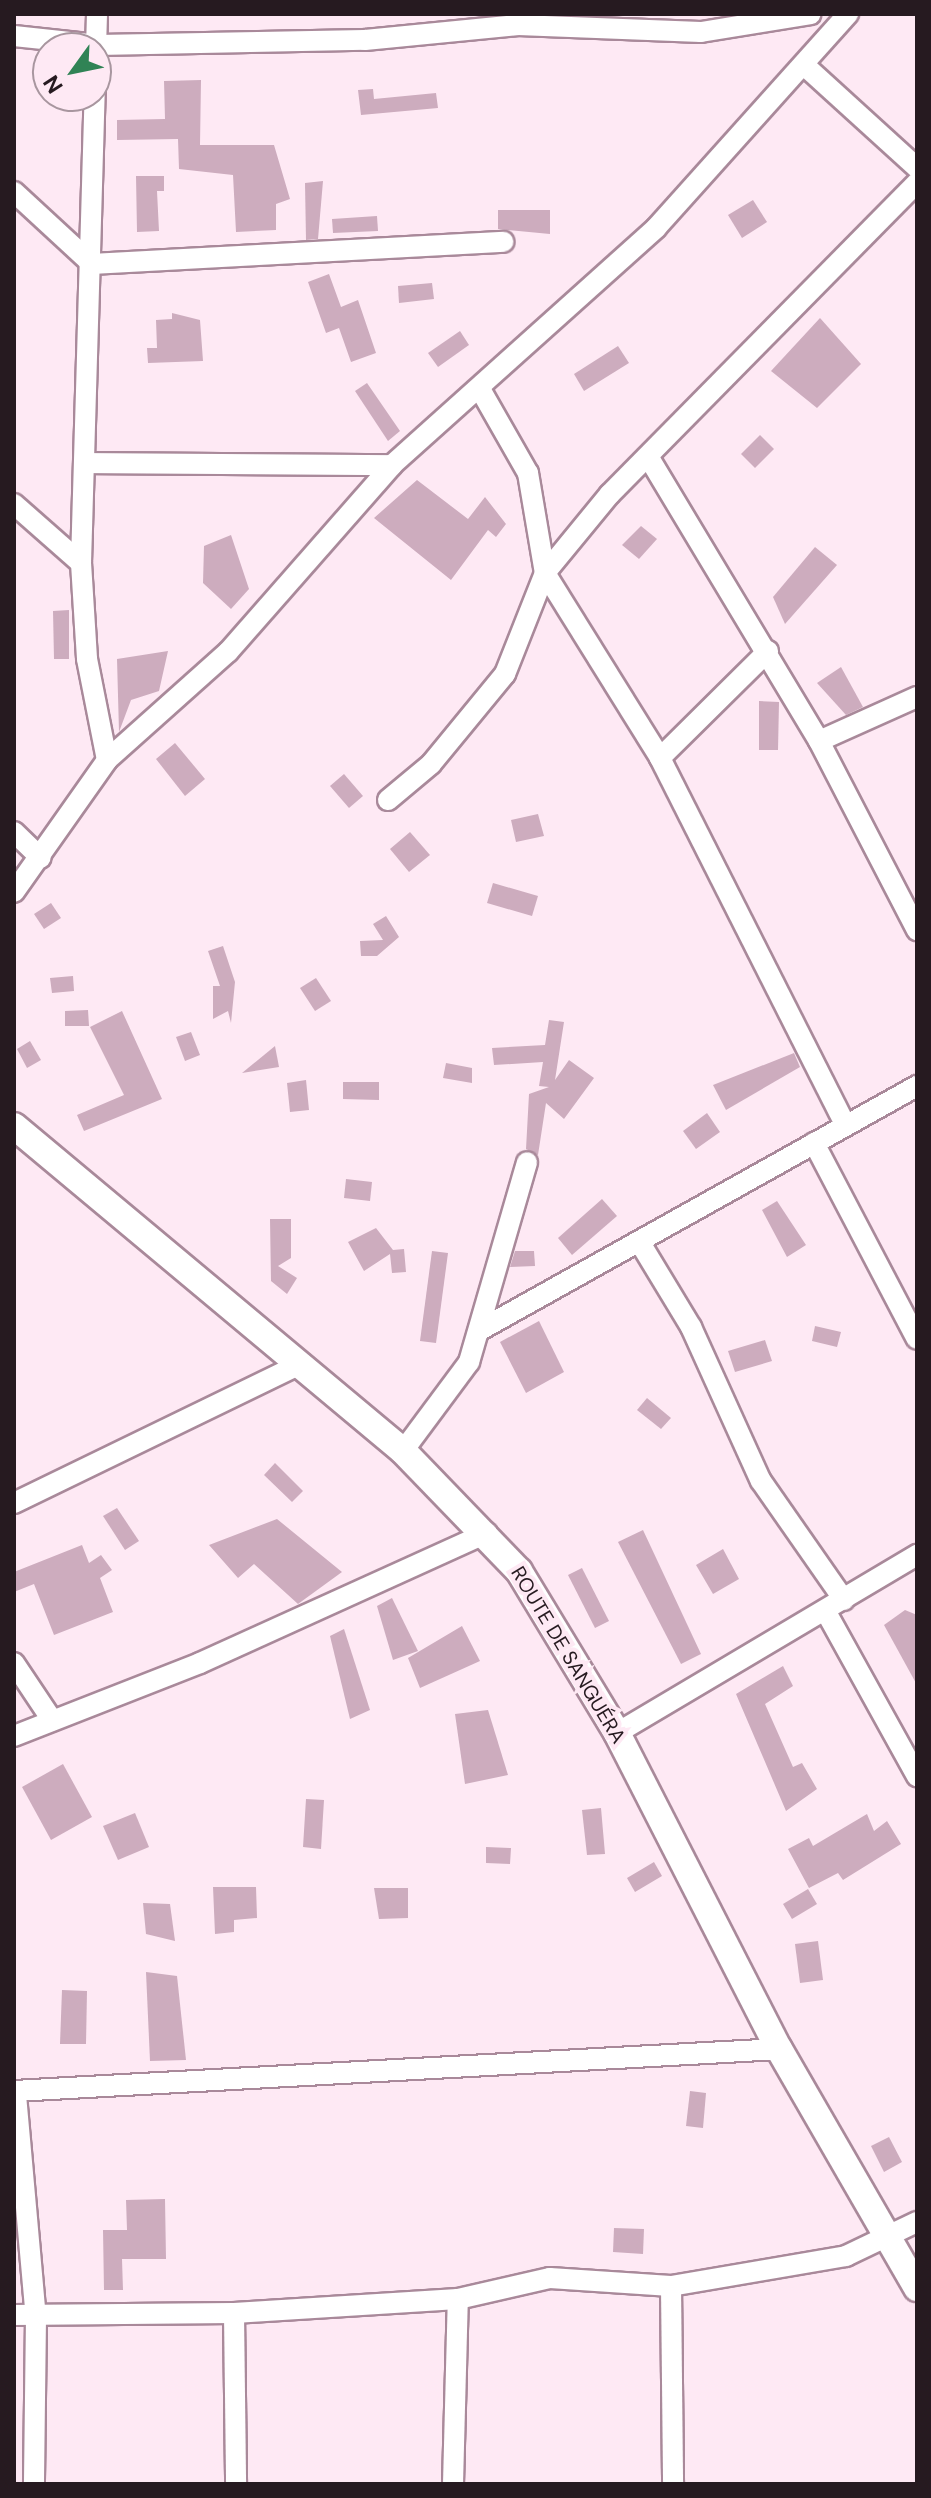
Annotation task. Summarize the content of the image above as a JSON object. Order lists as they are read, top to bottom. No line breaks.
{"streets":{"street":["ROUTE DE SANGUÉRA"]},"north":"bottom left"}
